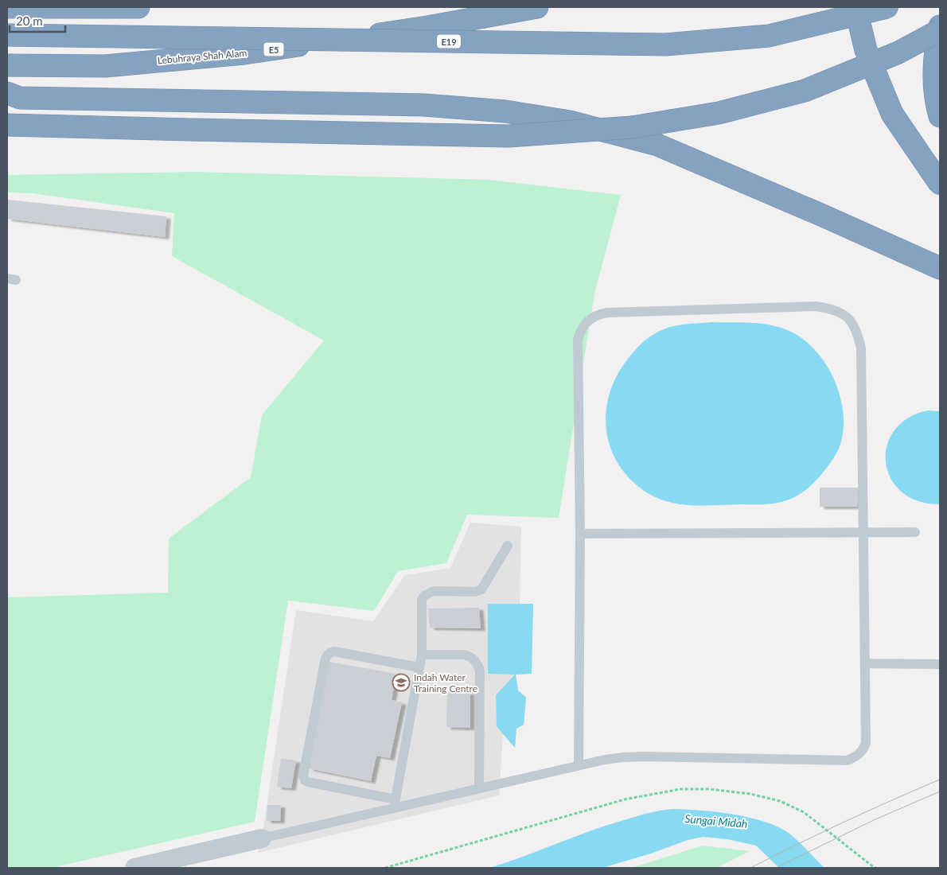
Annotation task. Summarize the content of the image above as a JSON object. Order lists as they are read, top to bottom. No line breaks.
{"streets":{"highway":["E19","E5","Lebuhraya Shah Alam"]},"water":["Sungai Midah"],"places":{"school or university":["Indah Water Training Centre"]},"scale_bar":"20 m"}
